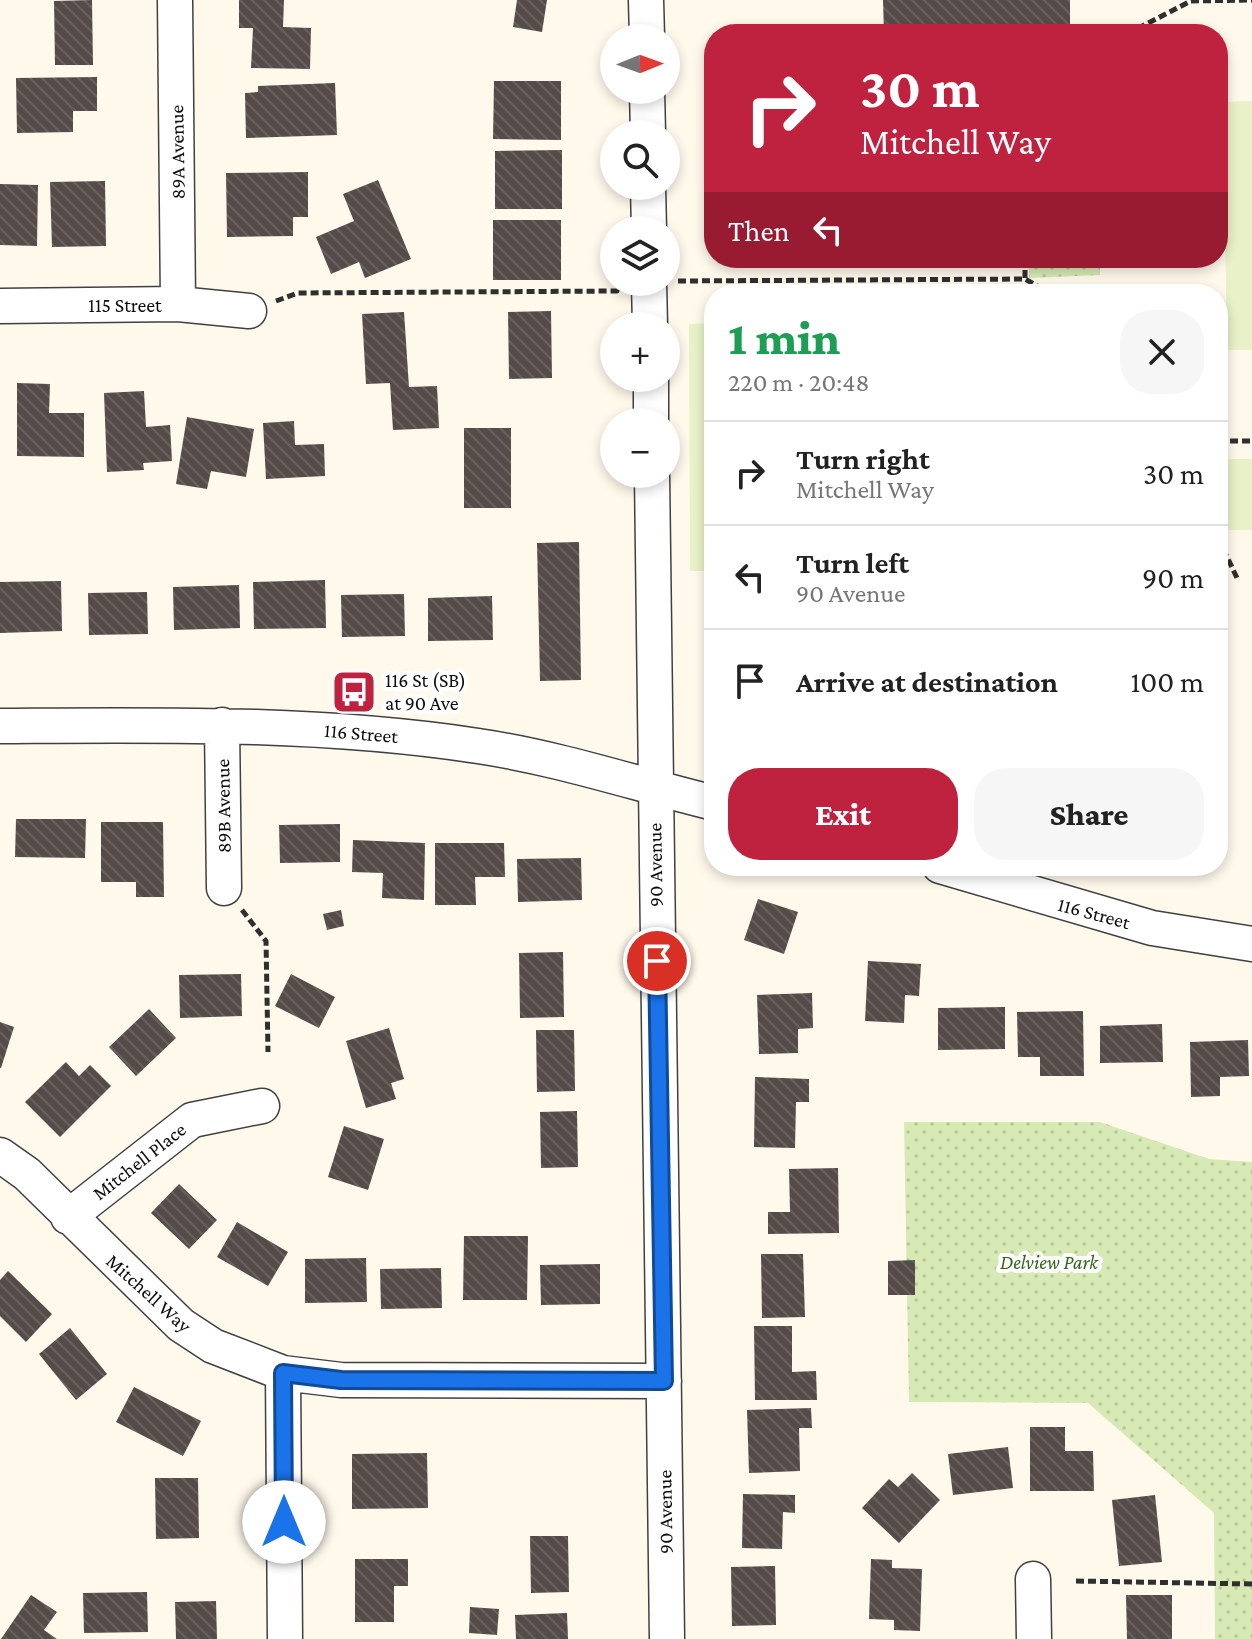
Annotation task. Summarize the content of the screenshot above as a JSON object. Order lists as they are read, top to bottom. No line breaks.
{"streets":{"street":["89A Avenue","115 Street","116 Street","89B Avenue","90 Avenue","Mitchell Place","Mitchell Way"]},"crossings":[["89A Avenue","115 Street"],["116 Street","89B Avenue"],["116 Street","90 Avenue"],["90 Avenue","Mitchell Way"],["Mitchell Place","Mitchell Way"]],"parks":["Delview Park"],"places":{"bus stop":["116 St (SB) at 90 Ave"]},"north":"right","page":{"map_buttons":["+","−"],"turn":["30 m","Mitchell Way"],"then":"Then","heading":["1 min","220 m · 20:48"],"list":[{"name":"Turn right","note":"Mitchell Way","value":"30 m"},{"name":"Turn left","note":"90 Avenue","value":"90 m"},{"name":"Arrive at destination","value":"100 m"}],"buttons":["Exit","Share"]}}
